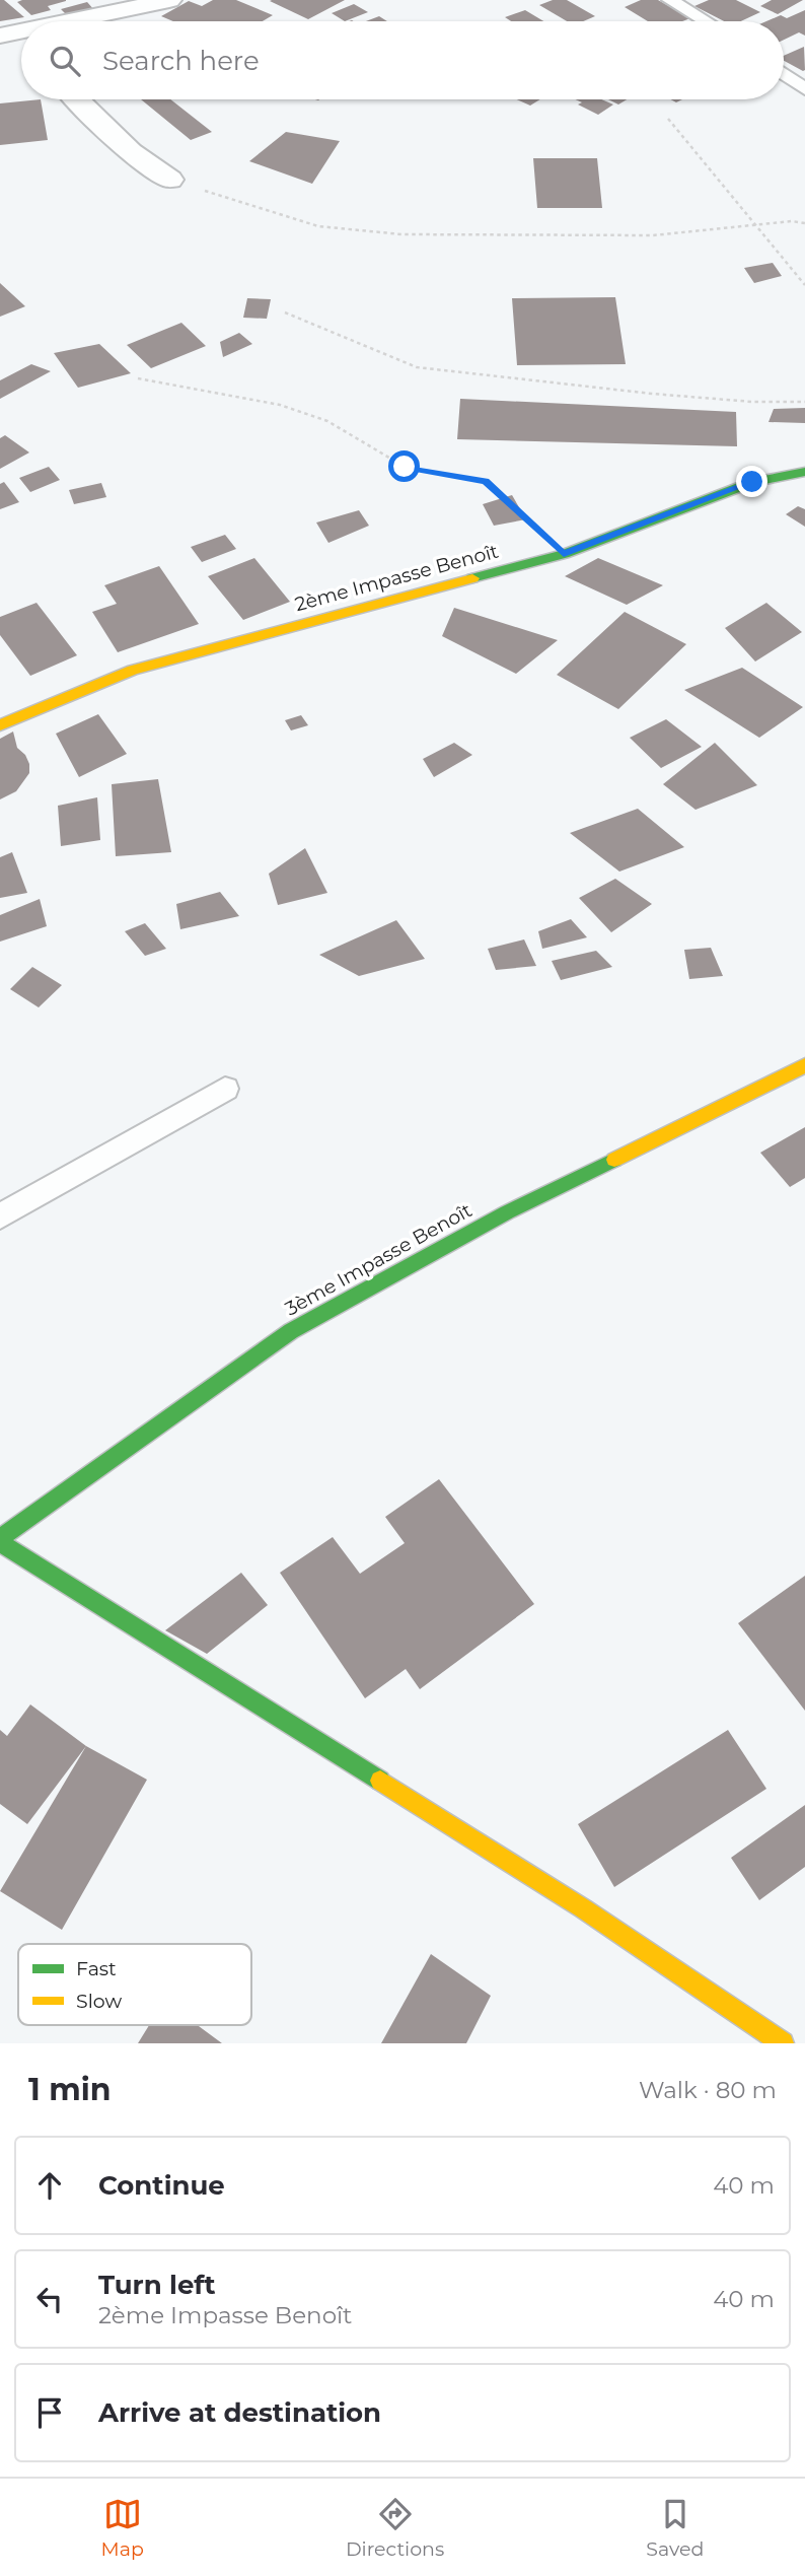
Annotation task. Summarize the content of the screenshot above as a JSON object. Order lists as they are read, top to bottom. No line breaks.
{"streets":{"street":["2ème Impasse Benoît","3ème Impasse Benoît"]},"legend":["Fast","Slow"],"page":{"search":"Search here","heading":["1 min","Walk · 80 m"],"list":[["Continue","40 m"],["Turn left","2ème Impasse Benoît","40 m"],"Arrive at destination"],"nav":["Map","Directions","Saved"]}}
